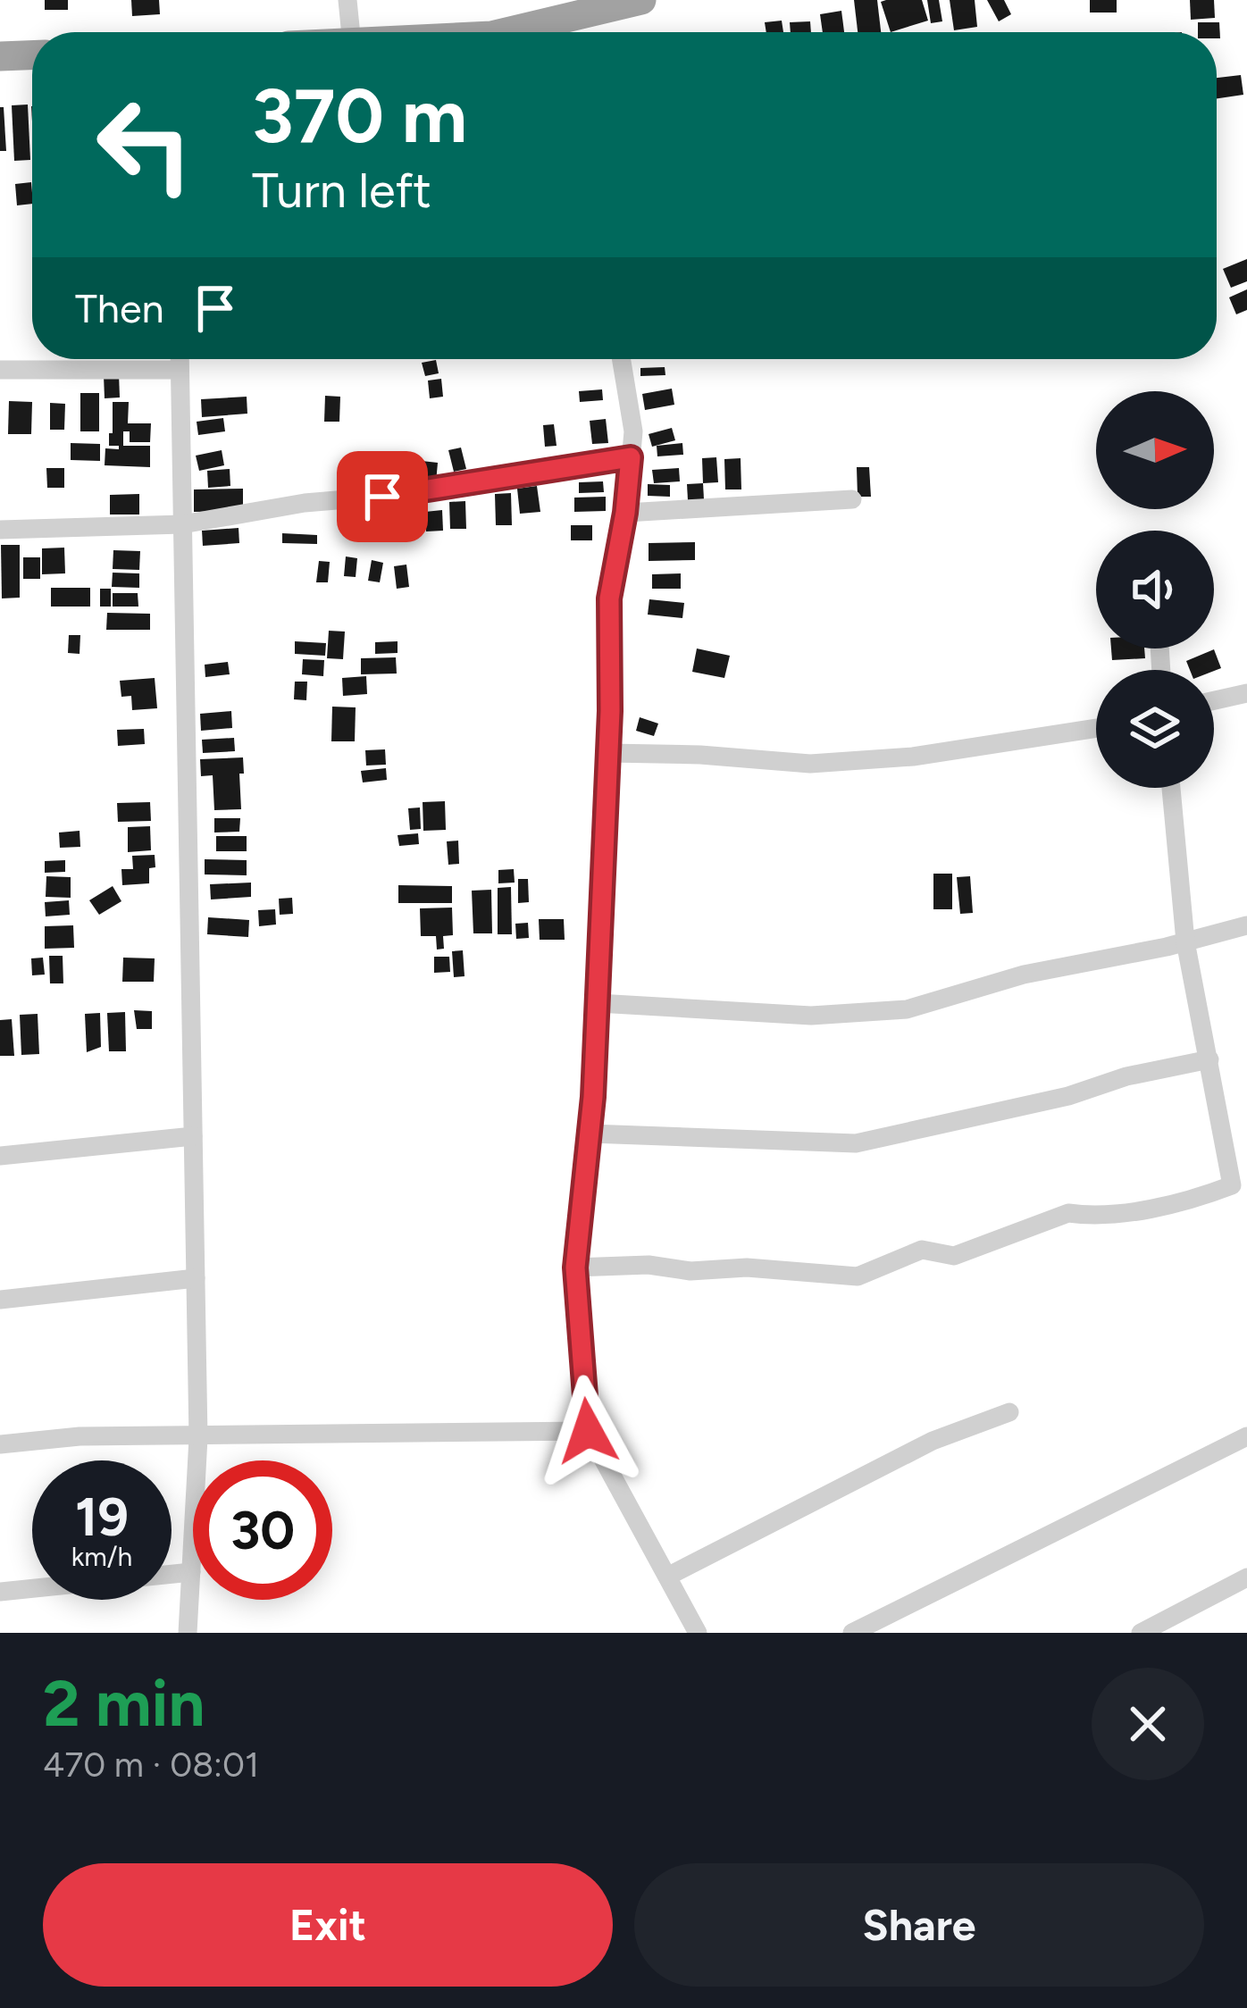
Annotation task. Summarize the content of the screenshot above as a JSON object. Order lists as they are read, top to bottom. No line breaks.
{"north":"right","page":{"turn":["370 m","Turn left"],"then":"Then","speed":"19 km/h","limit":"30","heading":["2 min","470 m · 08:01"],"buttons":["Exit","Share"]}}
